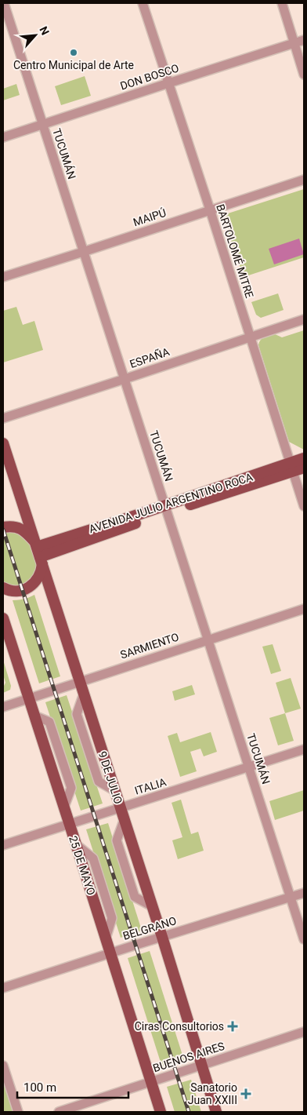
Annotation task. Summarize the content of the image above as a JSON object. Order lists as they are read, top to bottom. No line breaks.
{"streets":{"main road":["AVENIDA JULIO ARGENTINO ROCA","9 DE JULIO","25 DE MAYO"],"street":["DON BOSCO","TUCUMÁN","MAIPÚ","BARTOLOMÉ MITRE","ESPAÑA","SARMIENTO","ITALIA","BELGRANO","BUENOS AIRES"]},"crossings":[["DON BOSCO","TUCUMÁN"],["DON BOSCO","BARTOLOMÉ MITRE"],["TUCUMÁN","MAIPÚ"],["TUCUMÁN","ESPAÑA"],["TUCUMÁN","AVENIDA JULIO ARGENTINO ROCA"],["TUCUMÁN","SARMIENTO"],["TUCUMÁN","ITALIA"],["TUCUMÁN","BELGRANO"],["MAIPÚ","BARTOLOMÉ MITRE"],["BARTOLOMÉ MITRE","ESPAÑA"],["BARTOLOMÉ MITRE","AVENIDA JULIO ARGENTINO ROCA"],["AVENIDA JULIO ARGENTINO ROCA","9 DE JULIO"],["SARMIENTO","9 DE JULIO"],["SARMIENTO","25 DE MAYO"],["9 DE JULIO","ITALIA"],["9 DE JULIO","BELGRANO"],["9 DE JULIO","BUENOS AIRES"],["ITALIA","25 DE MAYO"],["25 DE MAYO","BELGRANO"],["25 DE MAYO","BUENOS AIRES"]],"places":{"other":["Centro Municipal de Arte"],"health":["Ciras Consultorios","Sanatorio Juan XXIII"]},"scale_bar":"100 m","north":"top right"}
